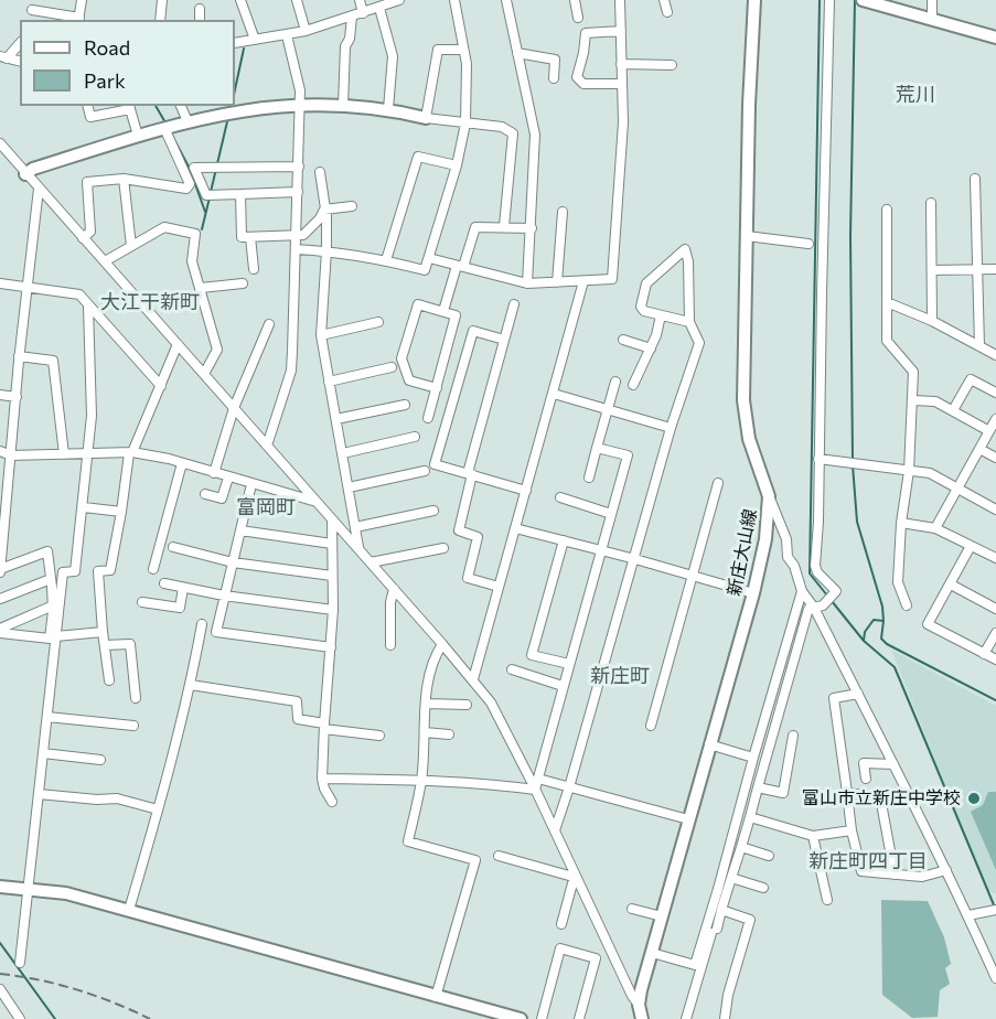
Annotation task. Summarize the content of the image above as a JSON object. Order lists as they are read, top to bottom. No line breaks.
{"streets":{"street":["新庄大山線"]},"districts":["荒川","大江干新町","富岡町","新庄町","新庄町四丁目"],"places":["富山市立新庄中学校"],"legend":["Road","Park"]}
